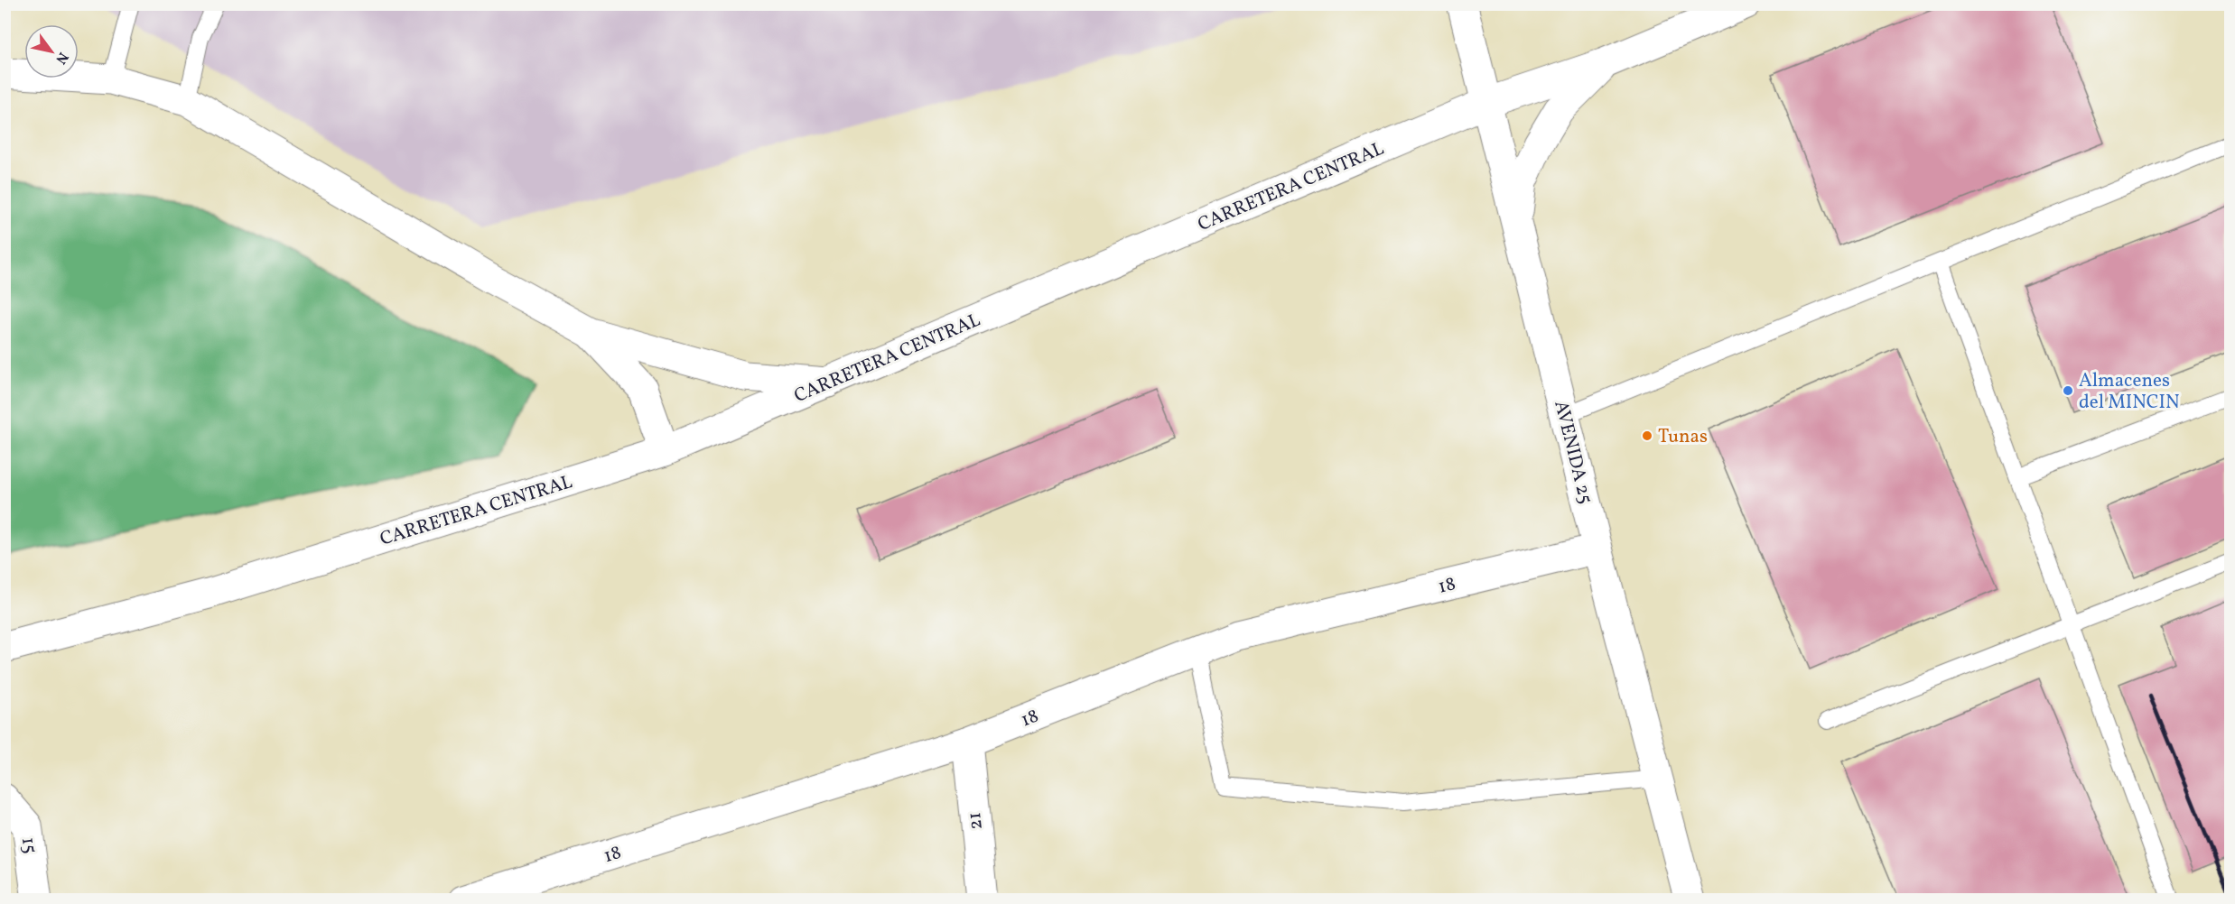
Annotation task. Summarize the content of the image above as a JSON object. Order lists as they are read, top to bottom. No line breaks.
{"streets":{"main road":["CARRETERA CENTRAL","AVENIDA 25","18","21","15"]},"crossings":[["CARRETERA CENTRAL","AVENIDA 25"],["AVENIDA 25","18"],["18","21"]],"places":["Almacenes del MINCIN","Tunas"],"north":"bottom right"}
